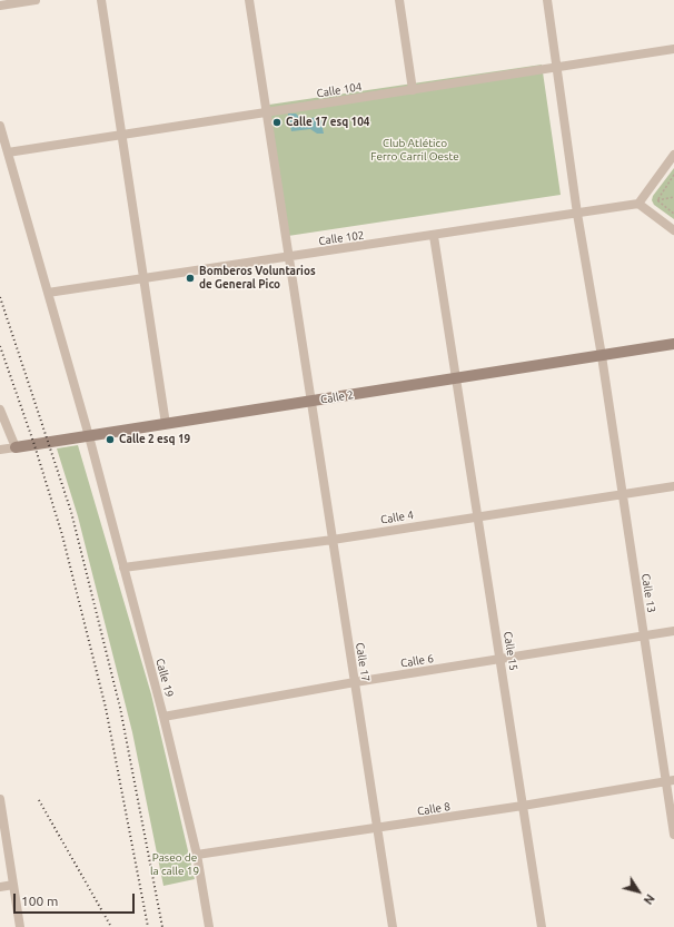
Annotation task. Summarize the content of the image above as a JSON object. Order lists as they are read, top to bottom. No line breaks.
{"streets":{"street":["Calle 104","Calle 102","Calle 2","Calle 4","Calle 13","Calle 15","Calle 6","Calle 17","Calle 19","Calle 8"]},"crossings":[["Calle 104","Calle 13"],["Calle 104","Calle 17"],["Calle 104","Calle 19"],["Calle 102","Calle 13"],["Calle 102","Calle 15"],["Calle 102","Calle 17"],["Calle 102","Calle 19"],["Calle 2","Calle 13"],["Calle 2","Calle 15"],["Calle 2","Calle 17"],["Calle 2","Calle 19"],["Calle 4","Calle 13"],["Calle 4","Calle 15"],["Calle 4","Calle 17"],["Calle 4","Calle 19"],["Calle 13","Calle 6"],["Calle 13","Calle 8"],["Calle 15","Calle 6"],["Calle 15","Calle 8"],["Calle 6","Calle 17"],["Calle 6","Calle 19"],["Calle 17","Calle 8"],["Calle 19","Calle 8"]],"parks":["Club Atlético Ferro Carril Oeste","Paseo de la calle 19"],"places":["Calle 17 esq 104","Bomberos Voluntarios de General Pico","Calle 2 esq 19"],"scale_bar":"100 m","north":"bottom right"}
